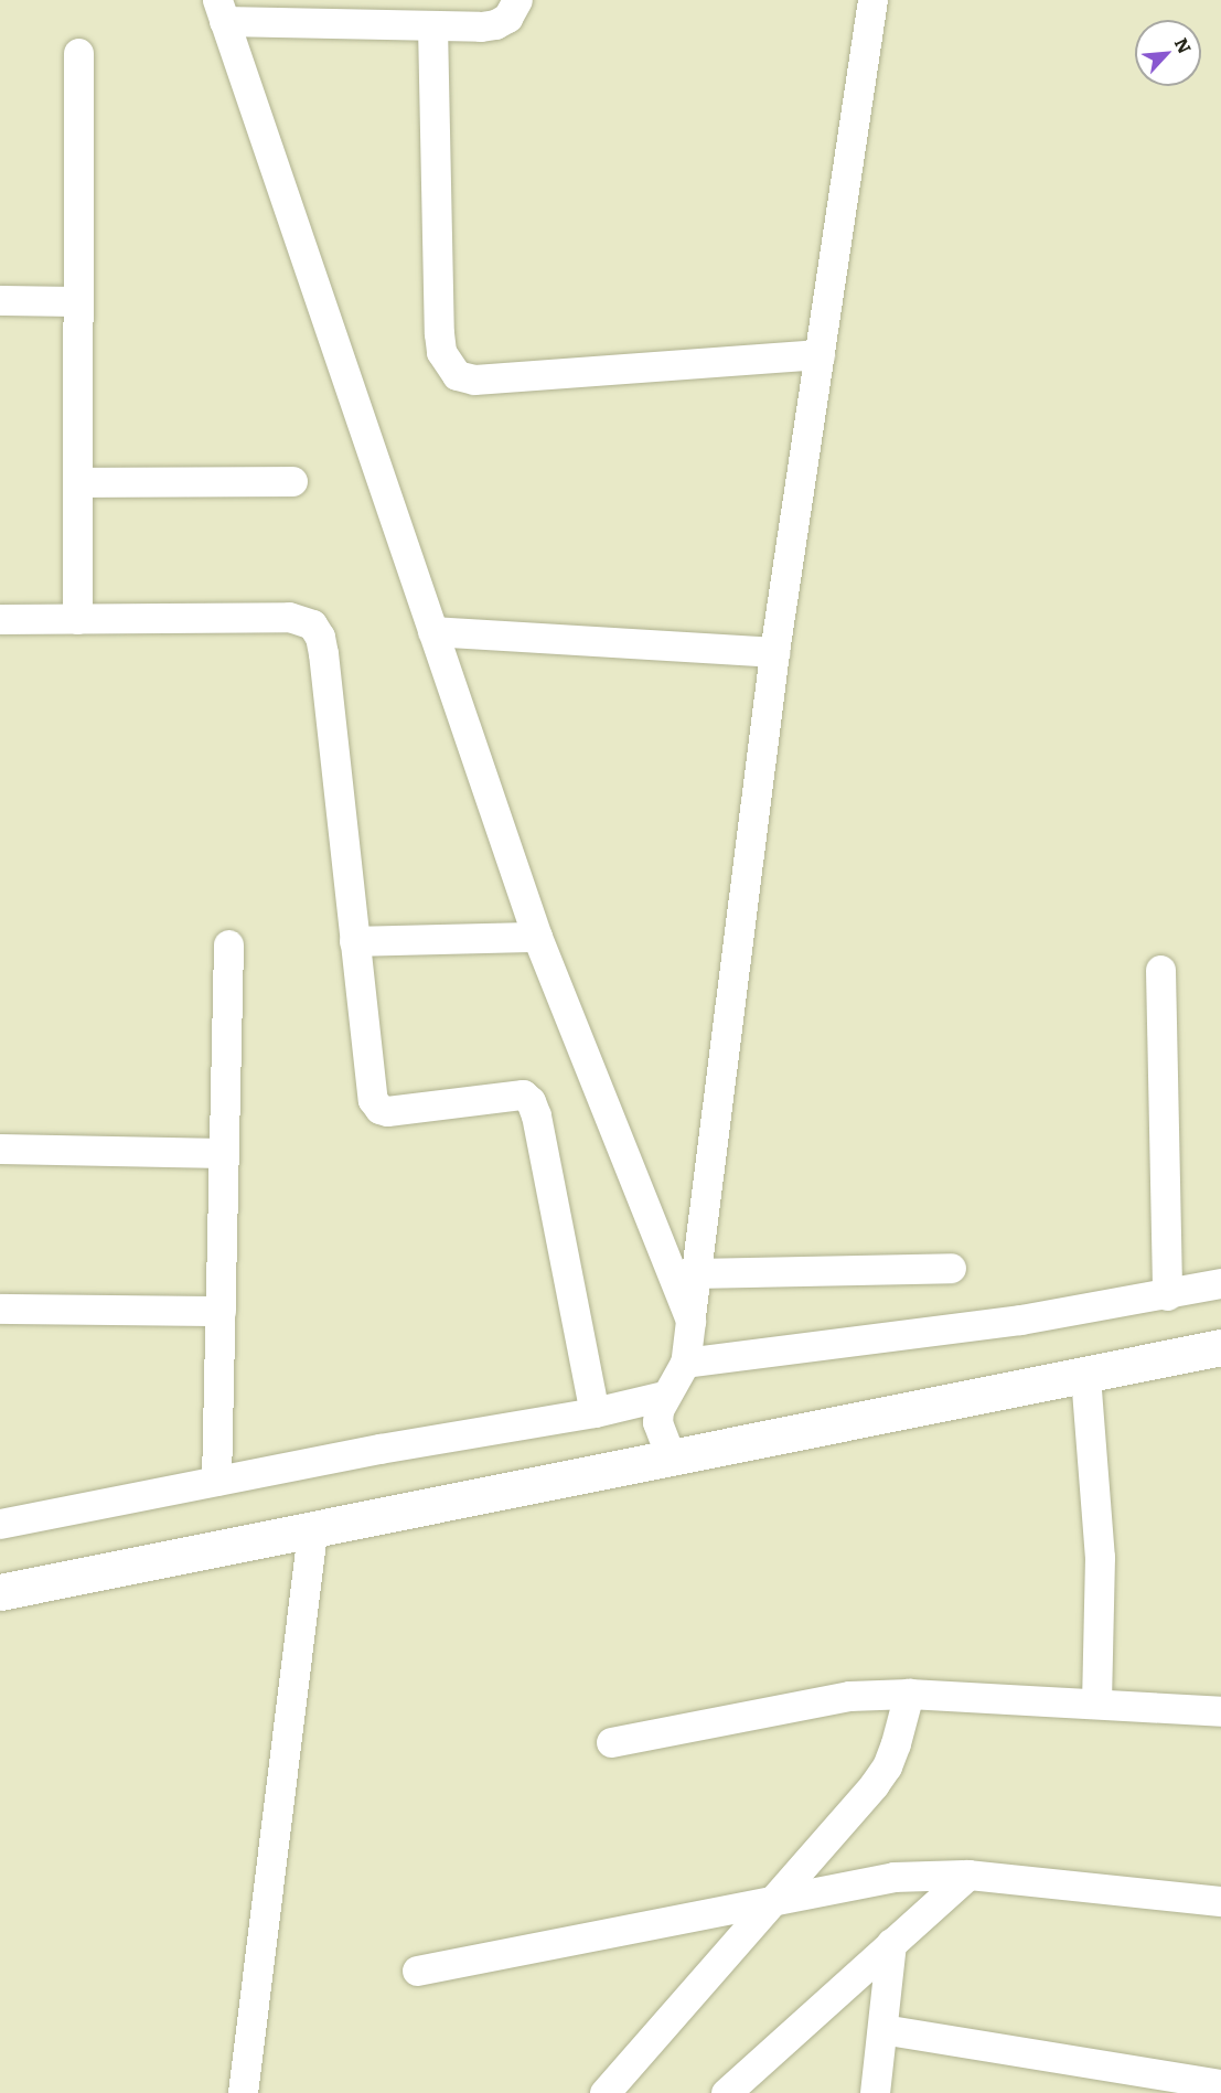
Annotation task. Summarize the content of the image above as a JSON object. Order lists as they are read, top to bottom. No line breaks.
{"north":"top right"}
